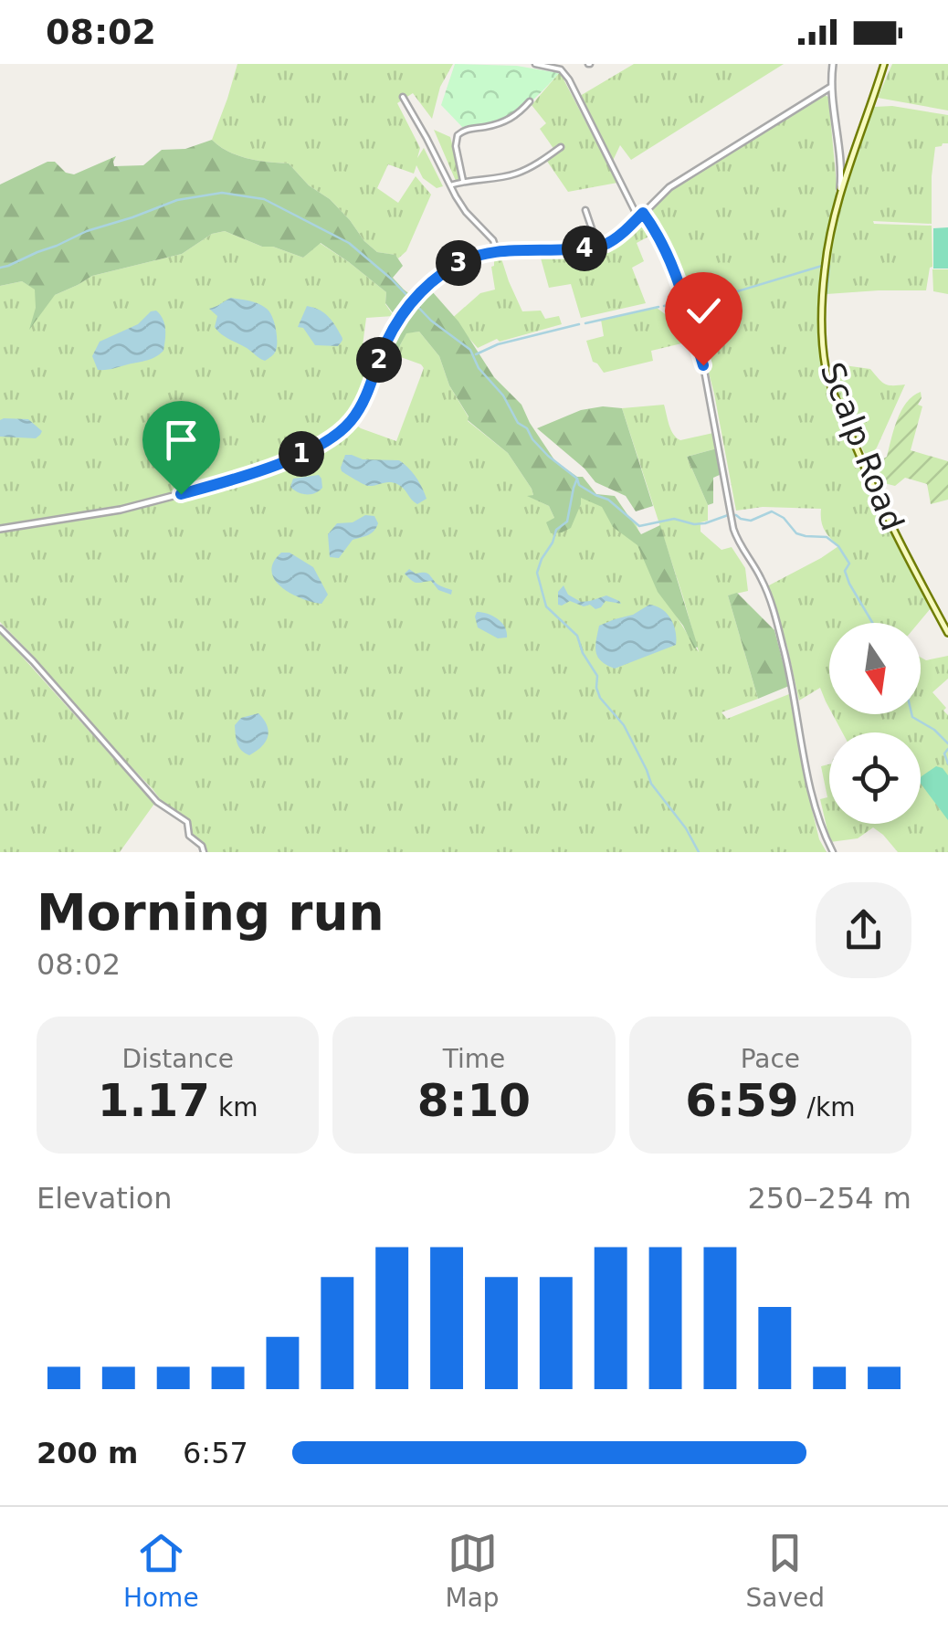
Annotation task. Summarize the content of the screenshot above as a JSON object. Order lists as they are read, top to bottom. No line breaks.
{"streets":{"main road":["Scalp Road"]},"north":"bottom","page":{"status":"08:02","pins":["4","3","2","1"],"heading":["Morning run","08:02"],"stats":[["Distance","1.17 km"],["Time","8:10"],["Pace","6:59 /km"]],"chart":["Elevation","250–254 m"],"list":[{"name":"200 m","note":"6:57"}],"tabs":["Home","Map","Saved"]}}
